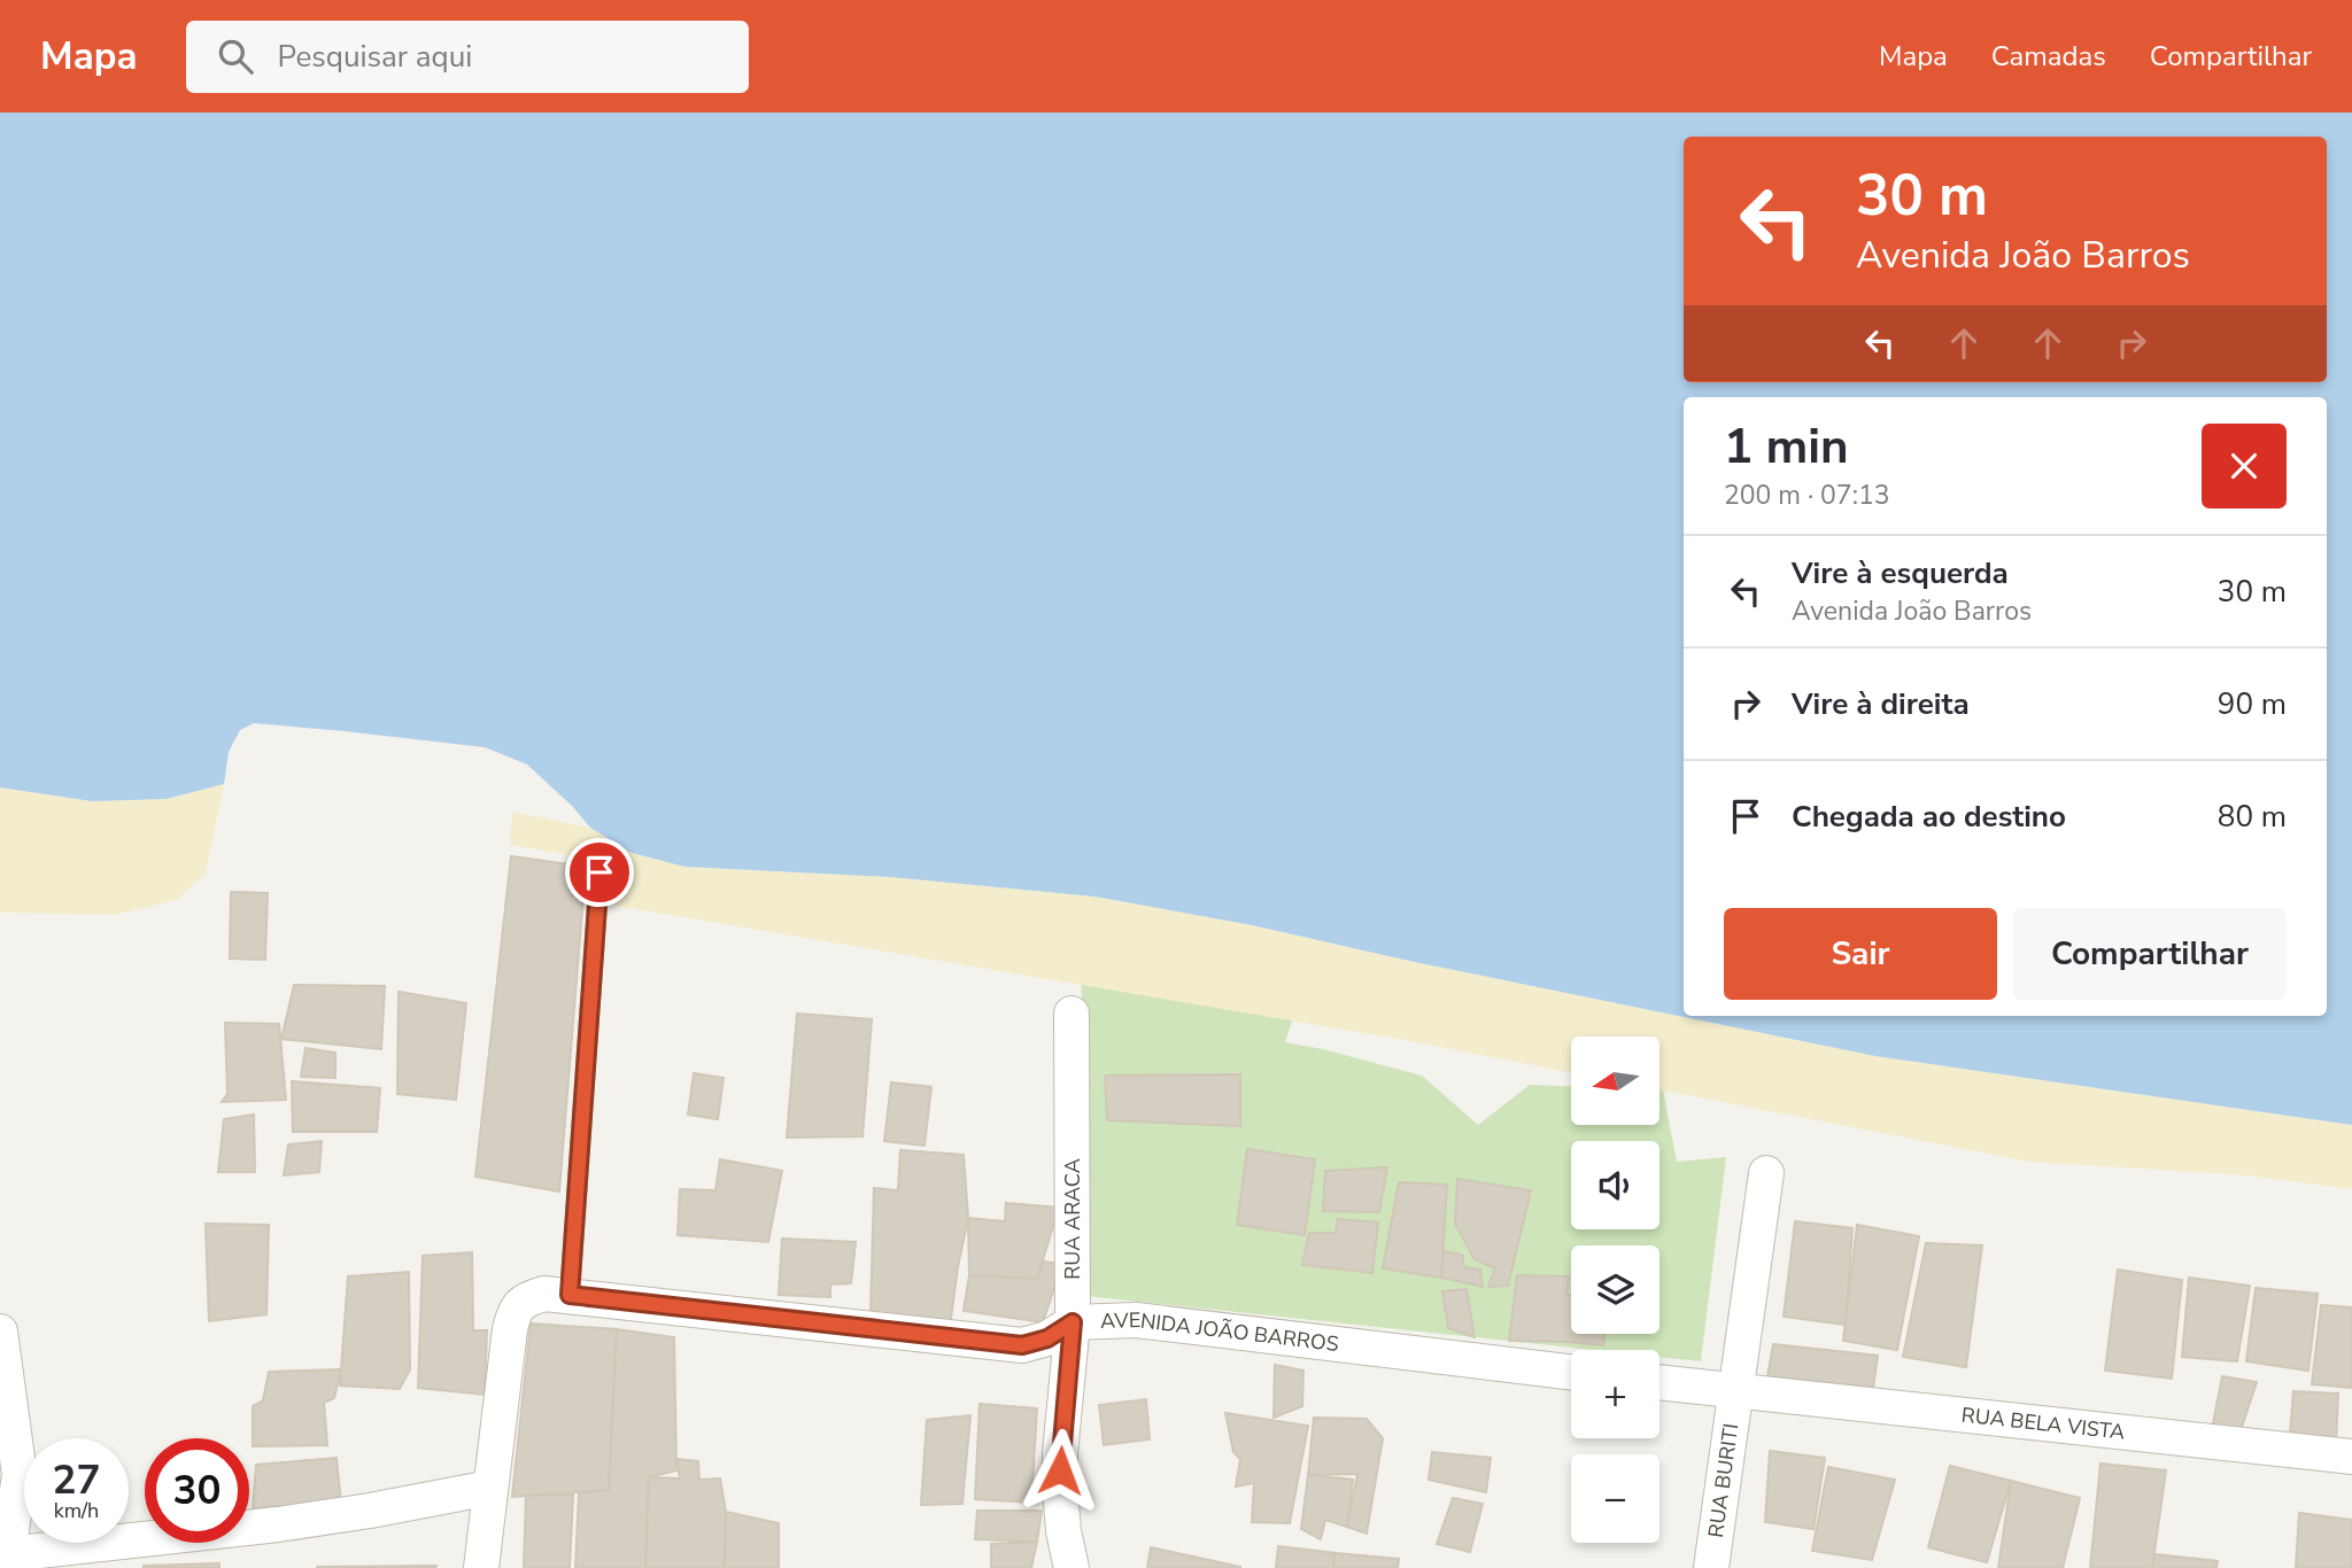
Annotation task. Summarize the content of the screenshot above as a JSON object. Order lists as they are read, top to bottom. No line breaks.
{"streets":{"street":["RUA ARACA","AVENIDA JOÃO BARROS","RUA BELA VISTA","RUA BURITI"]},"crossings":[["RUA ARACA","AVENIDA JOÃO BARROS"],["RUA BELA VISTA","RUA BURITI"]],"north":"left","page":{"header":"Mapa","search":"Pesquisar aqui","nav":["Mapa","Camadas","Compartilhar"],"turn":["30 m","Avenida João Barros"],"heading":["1 min","200 m · 07:13"],"list":[{"name":"Vire à esquerda","note":"Avenida João Barros","value":"30 m"},{"name":"Vire à direita","value":"90 m"},{"name":"Chegada ao destino","value":"80 m"}],"buttons":["Sair","Compartilhar"],"map_buttons":["+","−"],"speed":"27 km/h","limit":"30"}}
